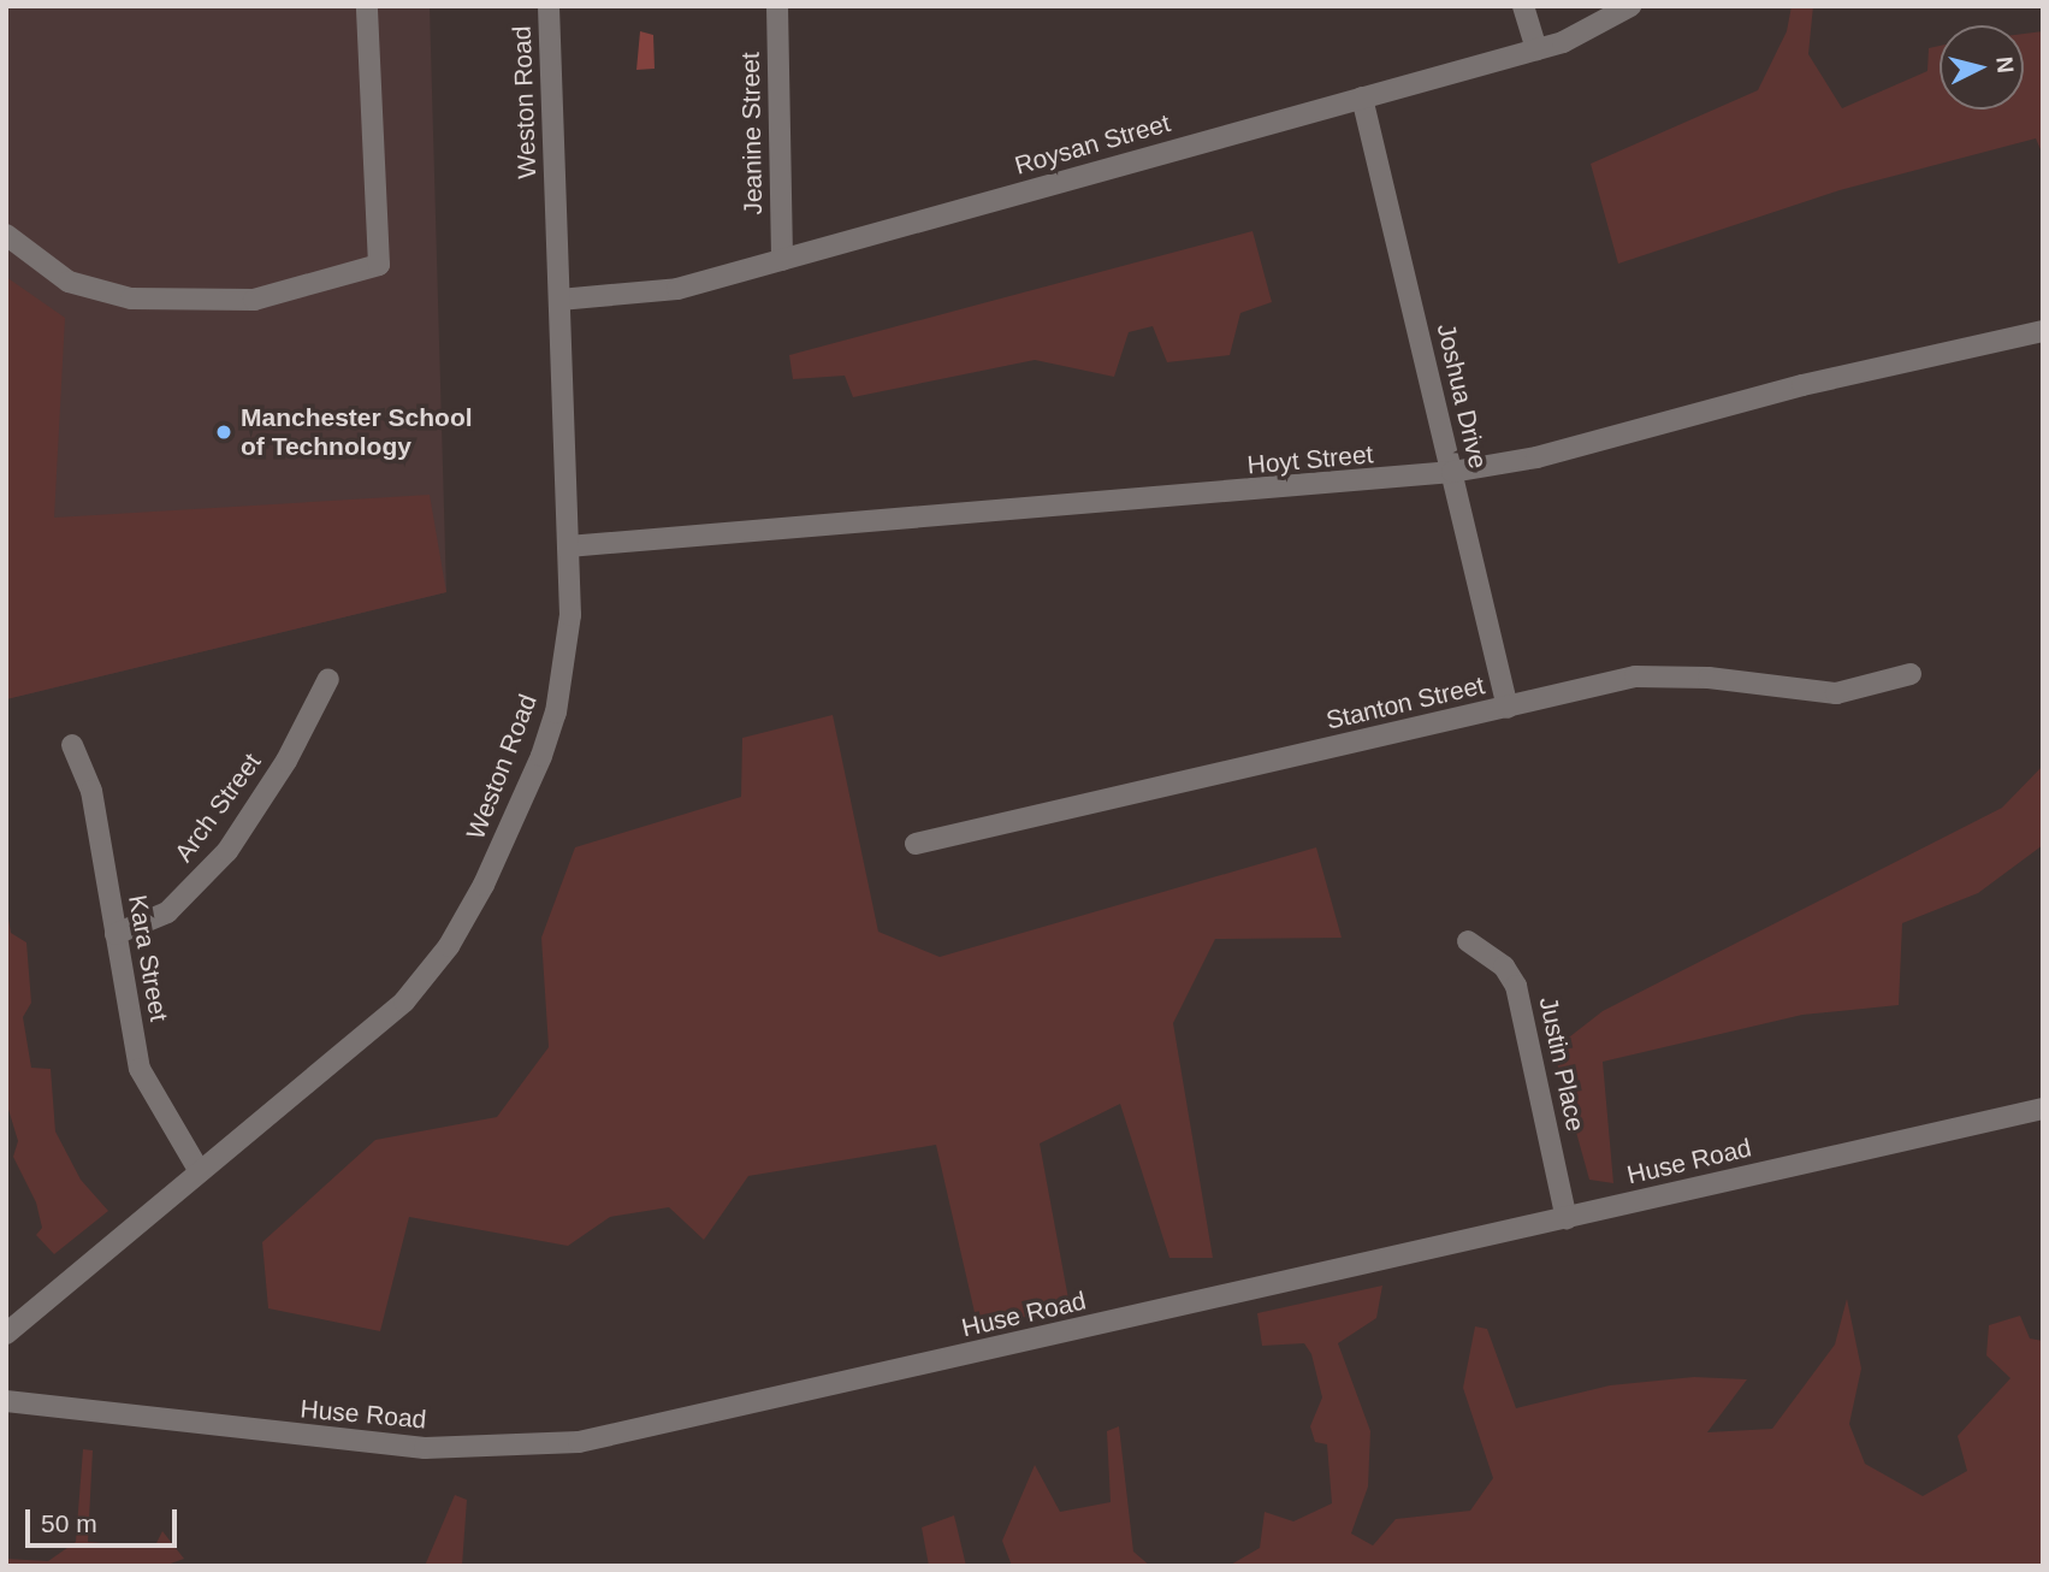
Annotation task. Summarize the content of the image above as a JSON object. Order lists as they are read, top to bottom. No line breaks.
{"streets":{"street":["Weston Road","Jeanine Street","Roysan Street","Joshua Drive","Hoyt Street","Stanton Street","Arch Street","Kara Street","Justin Place","Huse Road"]},"crossings":[["Weston Road","Roysan Street"],["Weston Road","Hoyt Street"],["Weston Road","Kara Street"],["Jeanine Street","Roysan Street"],["Roysan Street","Joshua Drive"],["Joshua Drive","Hoyt Street"],["Joshua Drive","Stanton Street"],["Arch Street","Kara Street"],["Justin Place","Huse Road"]],"places":["Manchester School of Technology"],"scale_bar":"50 m","north":"right"}
